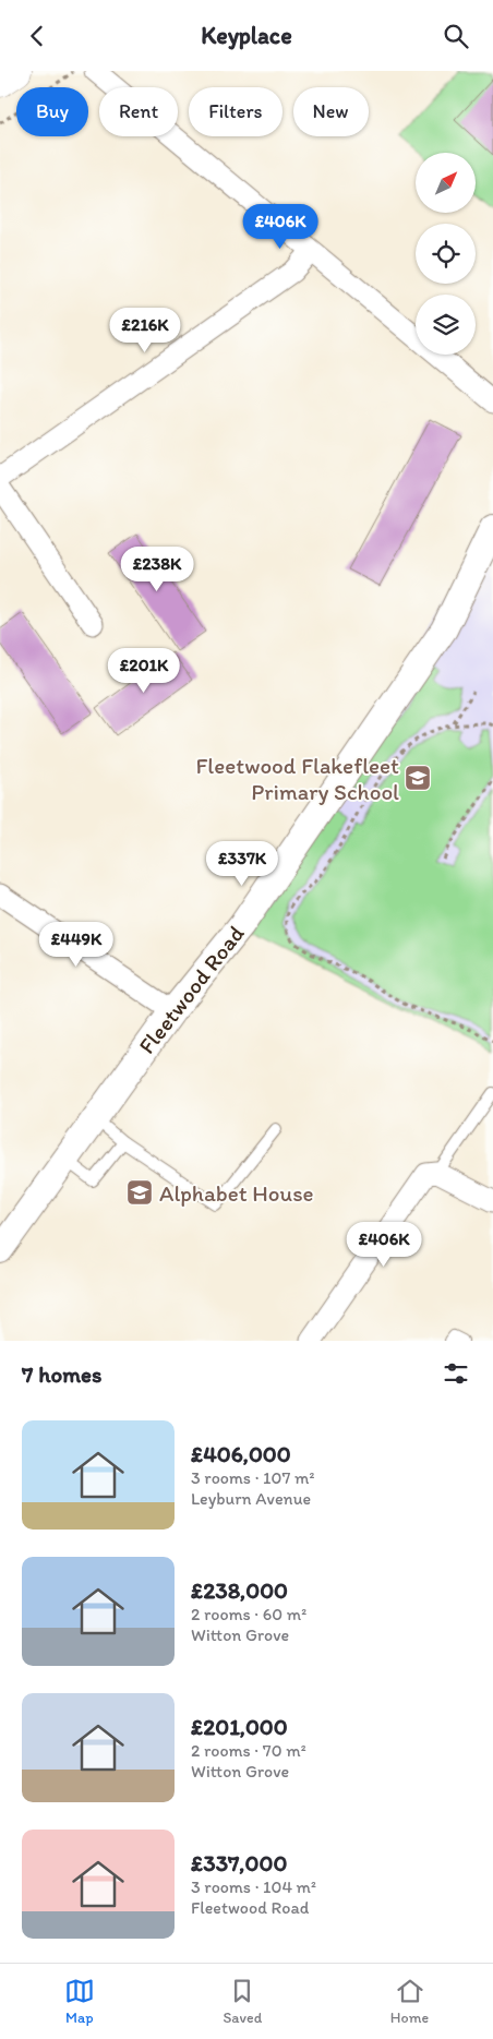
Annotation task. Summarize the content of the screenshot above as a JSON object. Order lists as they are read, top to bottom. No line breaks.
{"streets":{"street":["Fleetwood Road"]},"places":{"school or university":["Fleetwood Flakefleet Primary School","Alphabet House"]},"north":"top right","page":{"header":"Keyplace","chip":["Buy","Rent","Filters","New"],"price":["£406K","£216K","£238K","£201K","£337K","£449K","£406K"],"heading":"7 homes","list":[{"name":"£406,000","note":"3 rooms · 107 m² · Leyburn Avenue"},{"name":"£238,000","note":"2 rooms · 60 m² · Witton Grove"},{"name":"£201,000","note":"2 rooms · 70 m² · Witton Grove"},{"name":"£337,000","note":"3 rooms · 104 m² · Fleetwood Road"}],"tabs":["Map","Saved","Home"]}}
